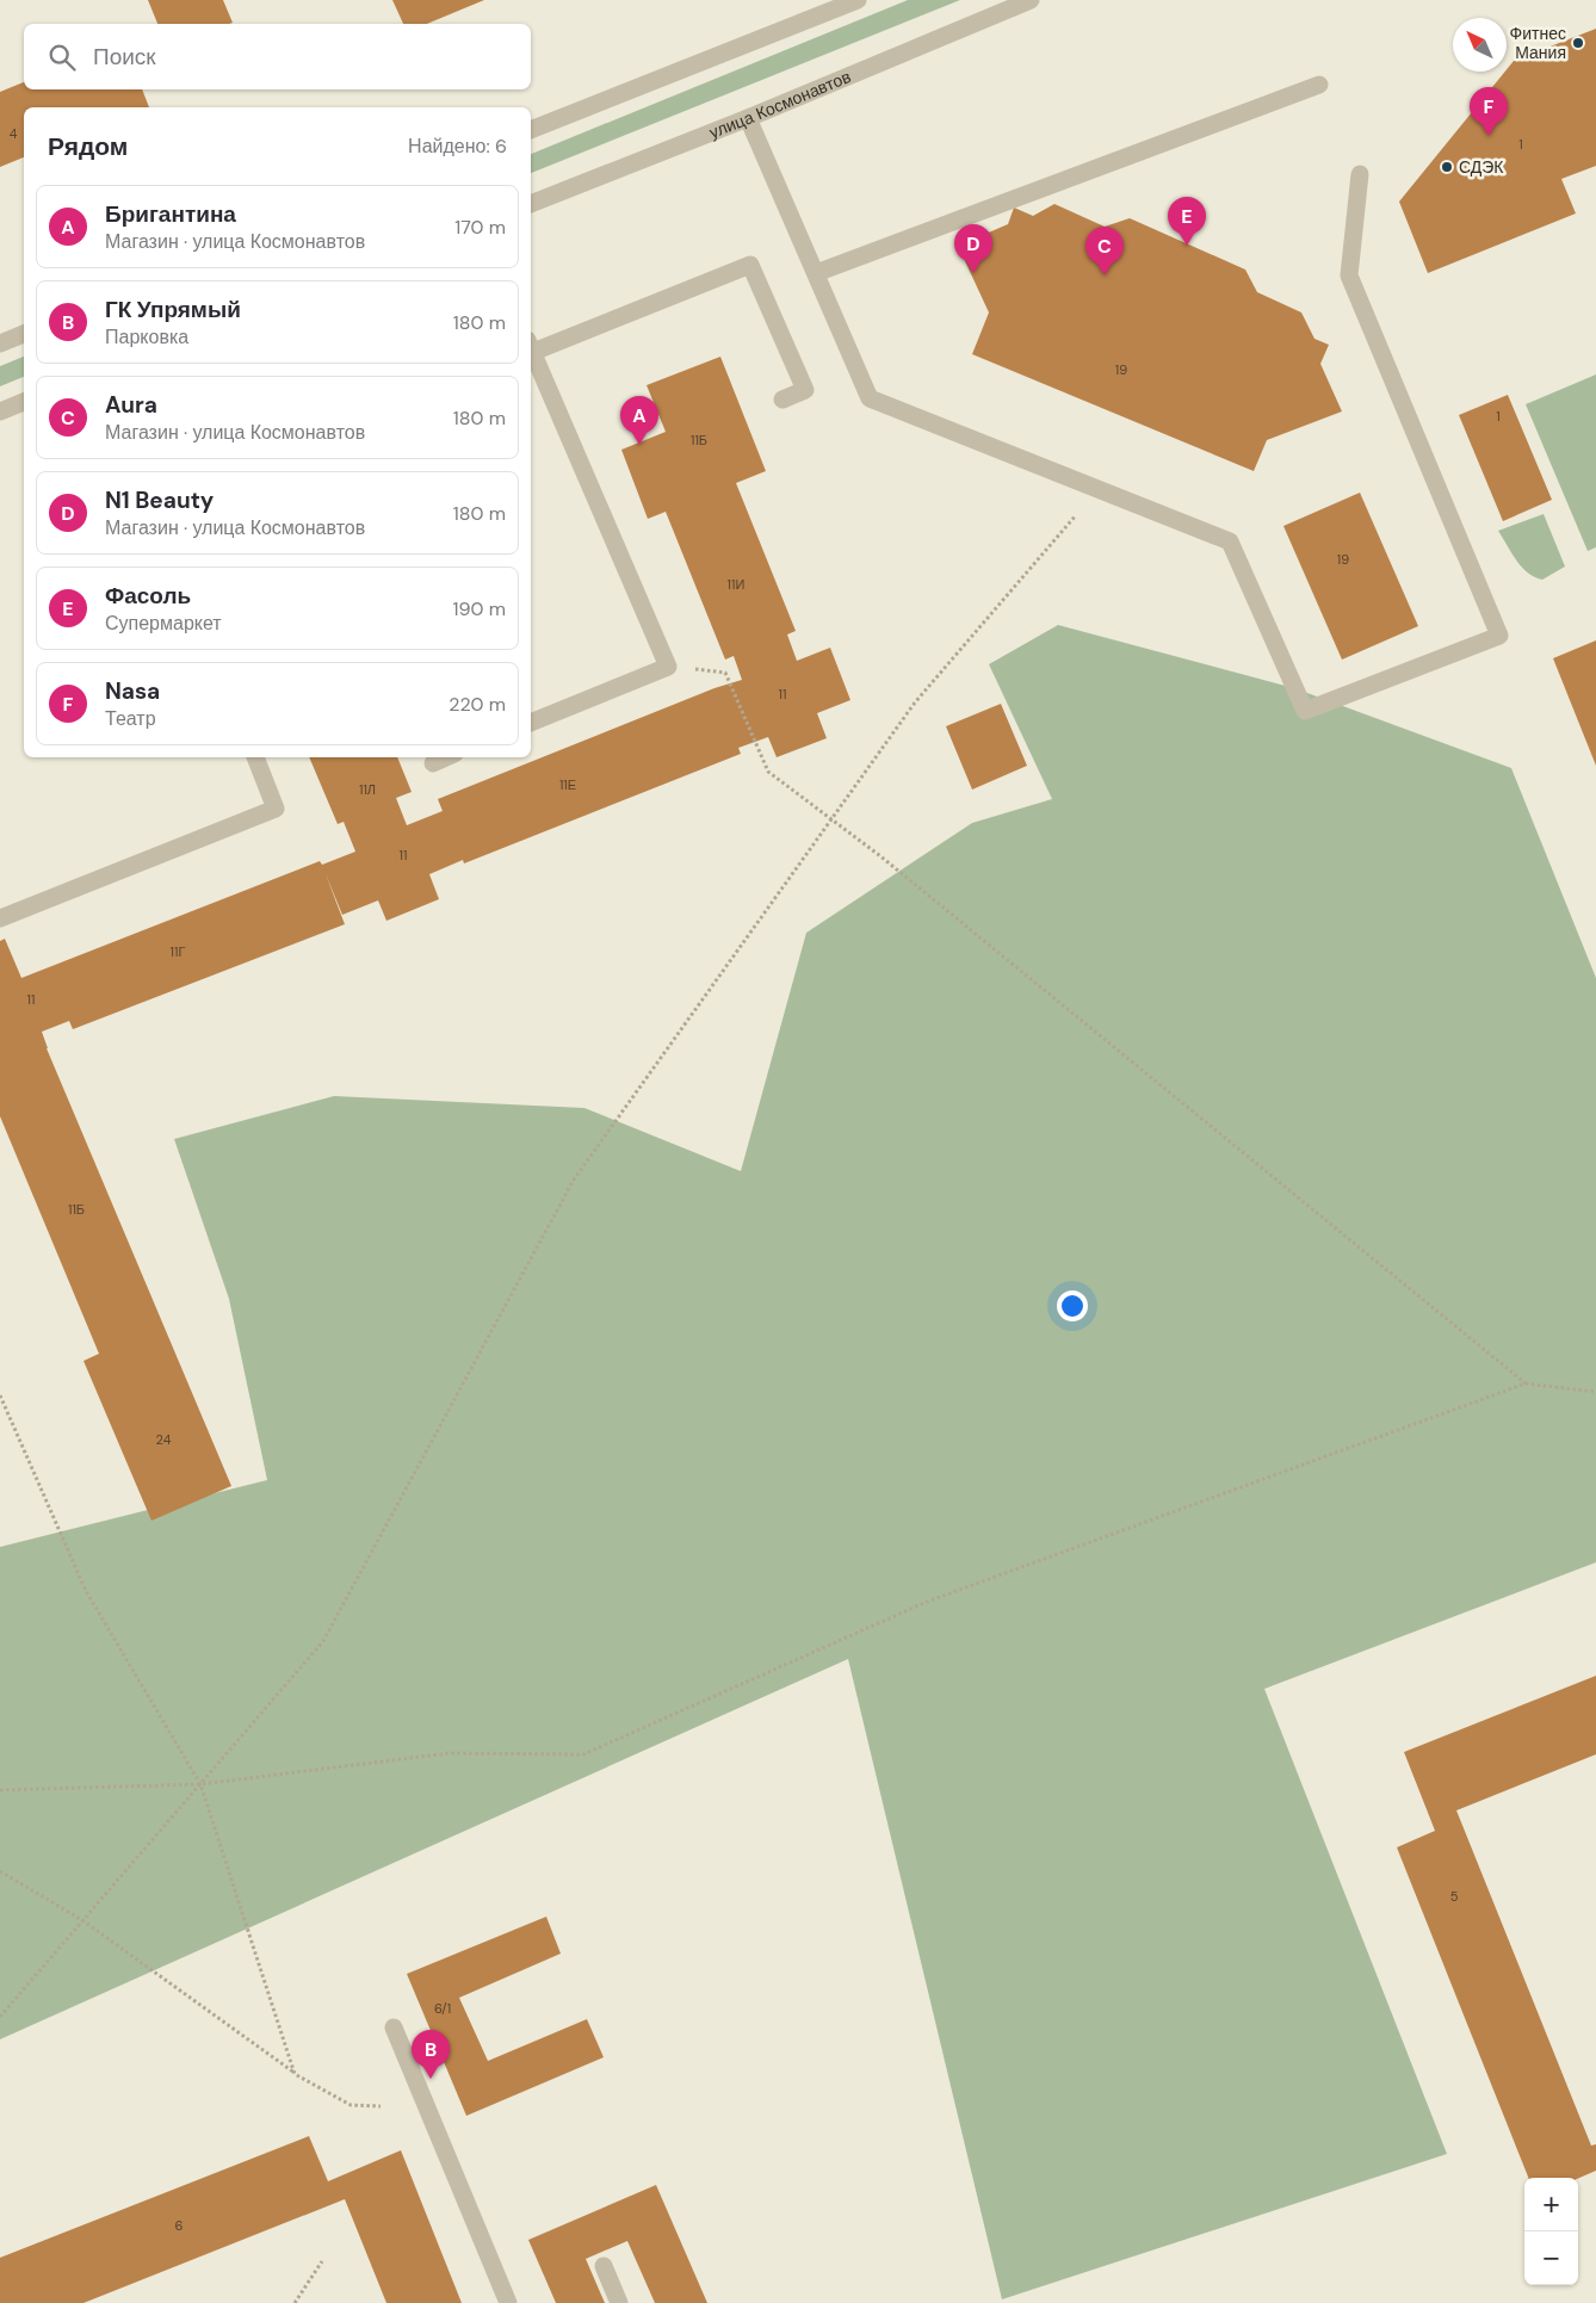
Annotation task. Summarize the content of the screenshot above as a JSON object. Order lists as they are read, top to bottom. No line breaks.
{"streets":{"street":["улица Космонавтов"]},"places":["Фитнес Мания","СДЭК"],"house_numbers":["4","1","19","1","11Б","19","11И","11","11Е","11Л","11","11Г","11","11Б","24","5","6/1","6"],"north":"top left","page":{"search":"Поиск","pins":["F","E","D","C","A","B"],"heading":["Рядом","Найдено: 6"],"list":[{"mark":"A","name":"Бригантина","note":"Магазин · улица Космонавтов","value":"170 m"},{"mark":"B","name":"ГК Упрямый","note":"Парковка","value":"180 m"},{"mark":"C","name":"Aura","note":"Магазин · улица Космонавтов","value":"180 m"},{"mark":"D","name":"N1 Beauty","note":"Магазин · улица Космонавтов","value":"180 m"},{"mark":"E","name":"Фасоль","note":"Супермаркет","value":"190 m"},{"mark":"F","name":"Nasa","note":"Театр","value":"220 m"}],"map_buttons":["+","−"]}}
